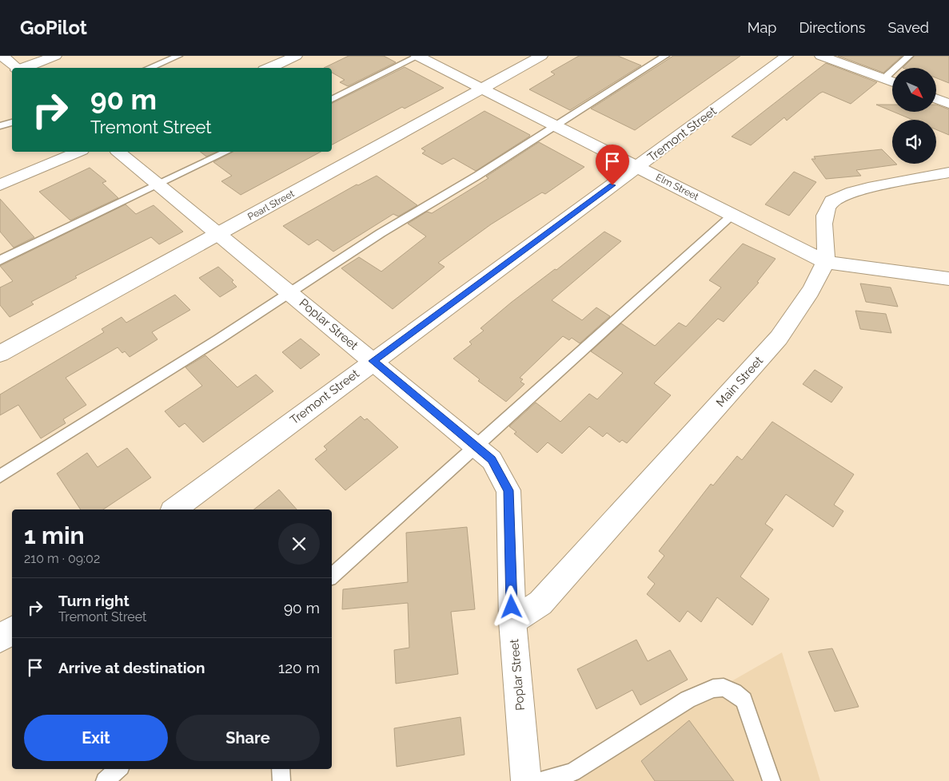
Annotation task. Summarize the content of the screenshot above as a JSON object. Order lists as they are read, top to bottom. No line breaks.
{"streets":{"street":["Tremont Street","Elm Street","Pearl Street","Poplar Street","Main Street"]},"crossings":[["Tremont Street","Elm Street"],["Tremont Street","Poplar Street"],["Elm Street","Pearl Street"],["Elm Street","Main Street"],["Pearl Street","Poplar Street"],["Poplar Street","Main Street"]],"north":"bottom right","page":{"header":"GoPilot","nav":["Map","Directions","Saved"],"turn":["90 m","Tremont Street"],"heading":["1 min","210 m · 09:02"],"list":[{"name":"Turn right","note":"Tremont Street","value":"90 m"},{"name":"Arrive at destination","value":"120 m"}],"buttons":["Exit","Share"]}}
